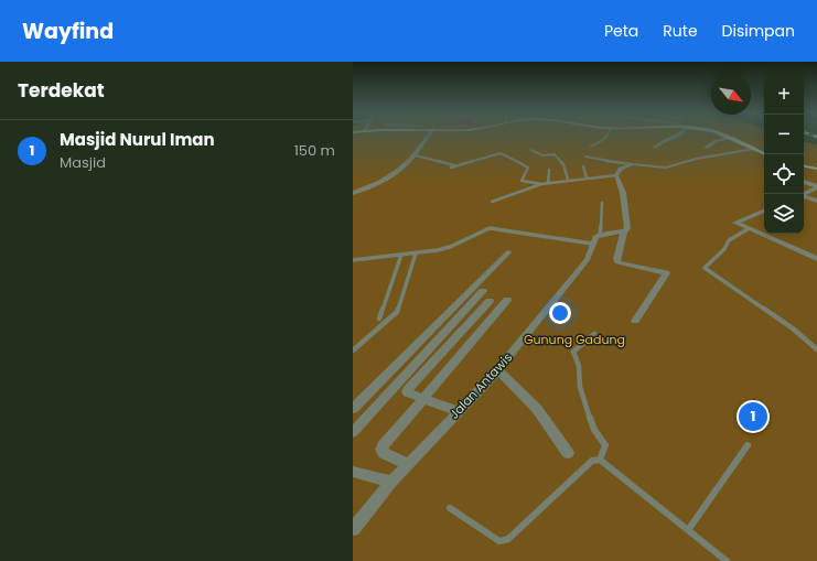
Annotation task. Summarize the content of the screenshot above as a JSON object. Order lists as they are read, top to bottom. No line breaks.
{"streets":{"street":["Jalan Antawis"]},"parks":["Gunung Gadung"],"north":"bottom right","page":{"header":"Wayfind","nav":["Peta","Rute","Disimpan"],"heading":"Terdekat","map_buttons":["+","−"],"list":[{"mark":"1","name":"Masjid Nurul Iman","note":"Masjid","value":"150 m"}],"pins":"1"}}
